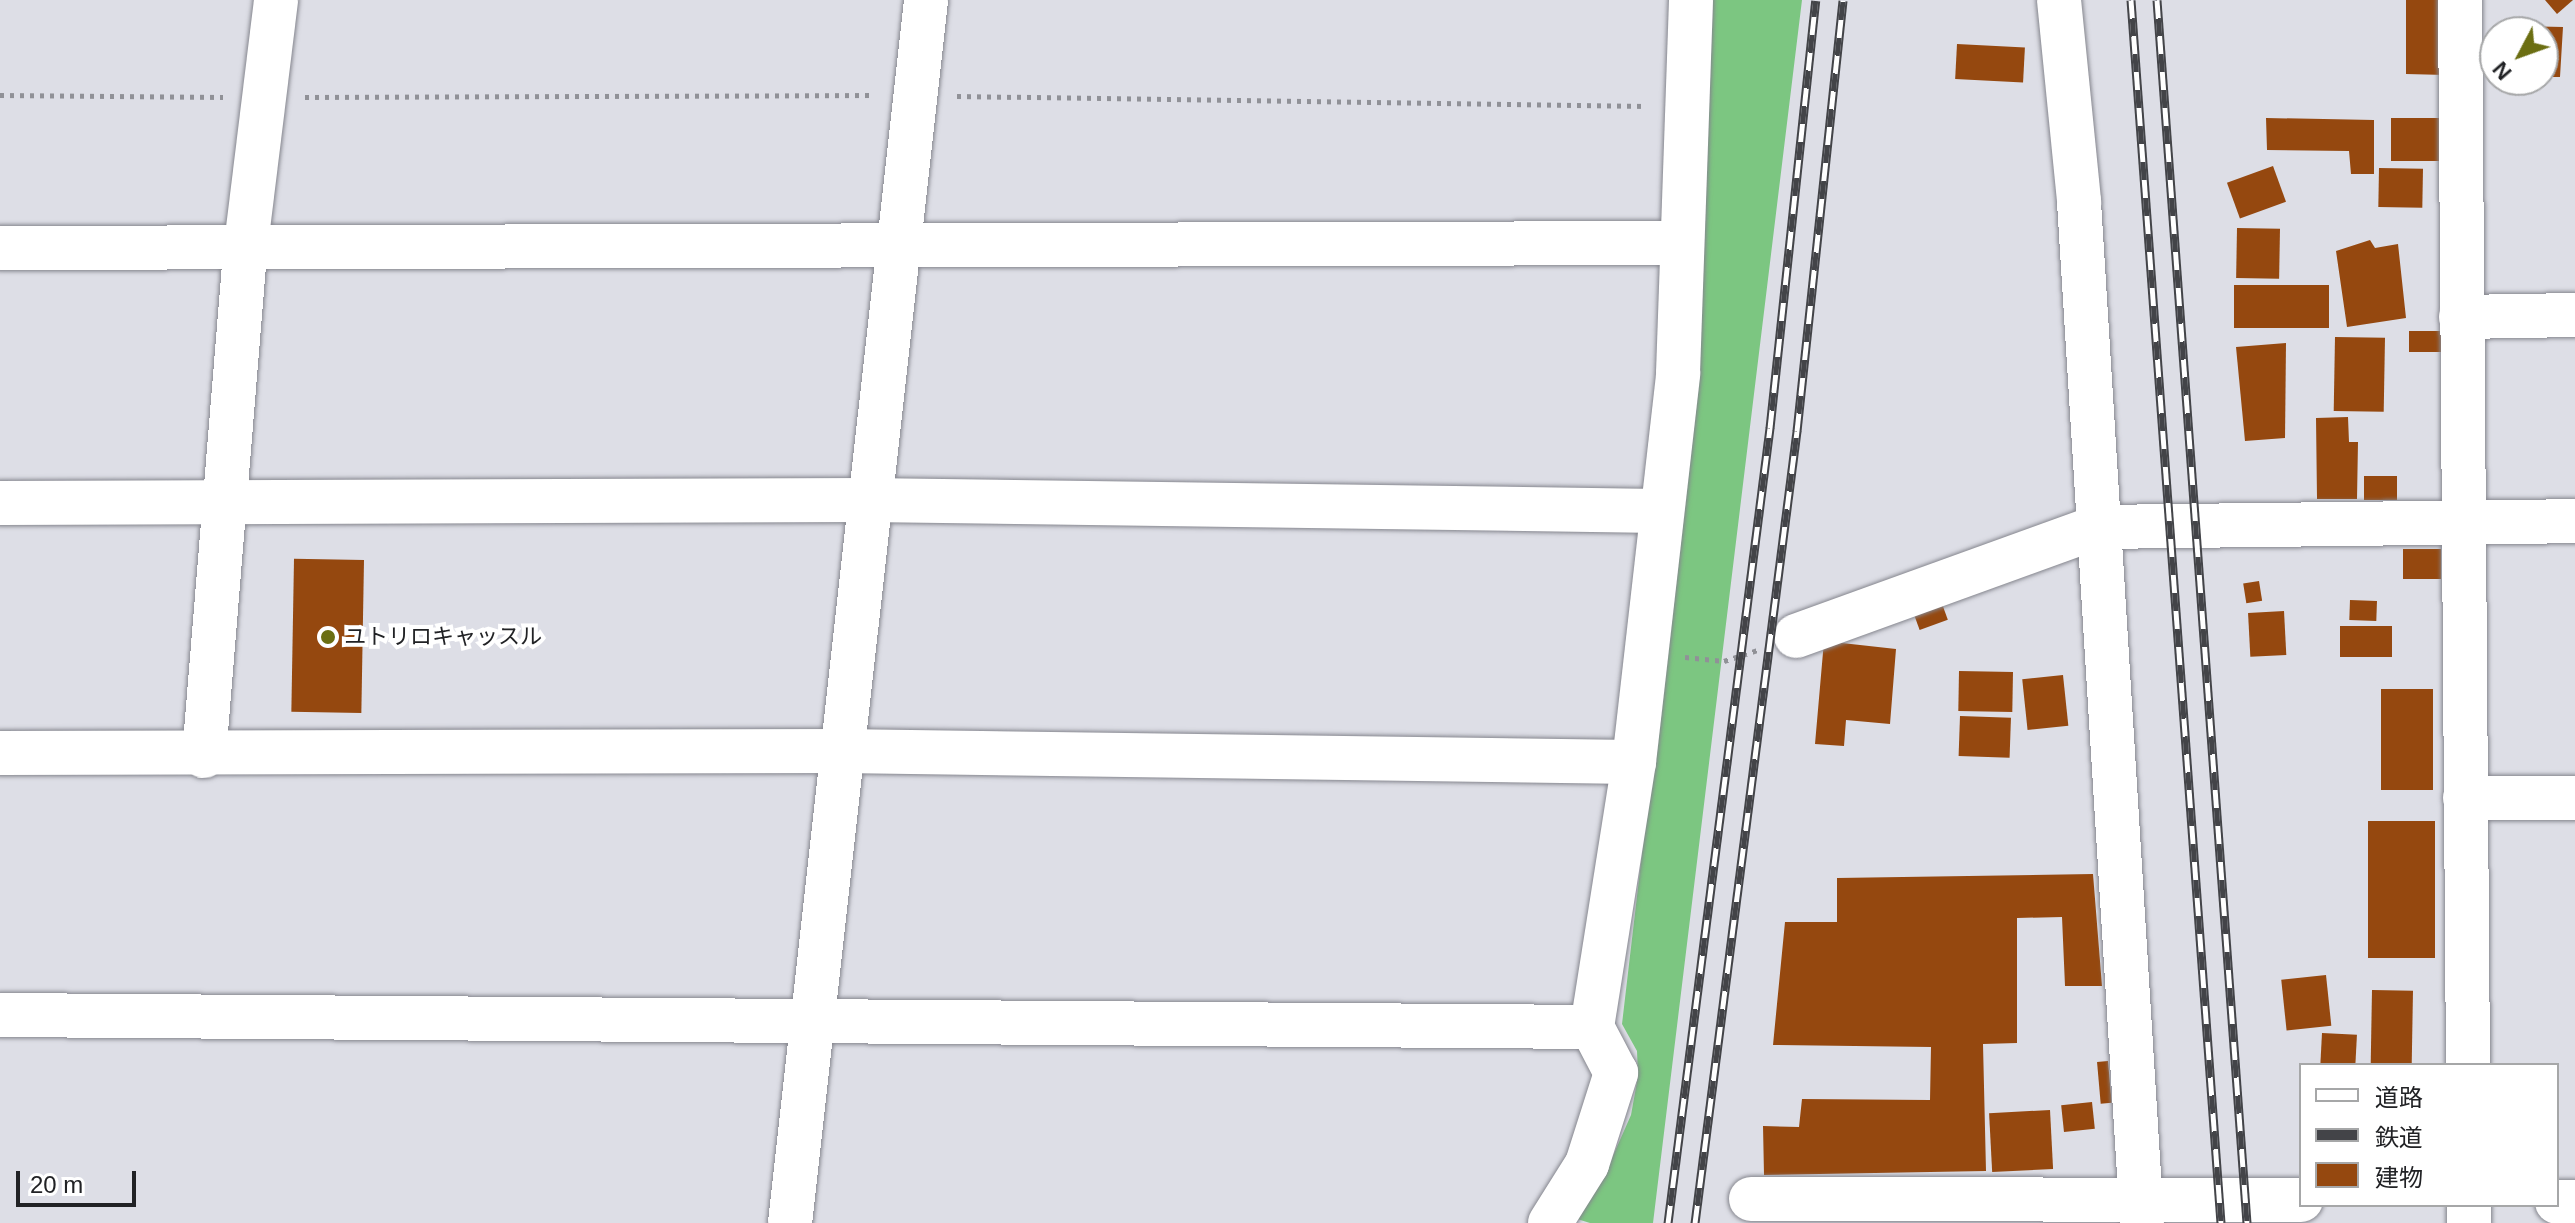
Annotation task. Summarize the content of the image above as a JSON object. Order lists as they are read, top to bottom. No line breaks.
{"places":["ユトリロキャッスル"],"legend":["道路","鉄道","建物"],"scale_bar":"20 m","north":"bottom left"}
